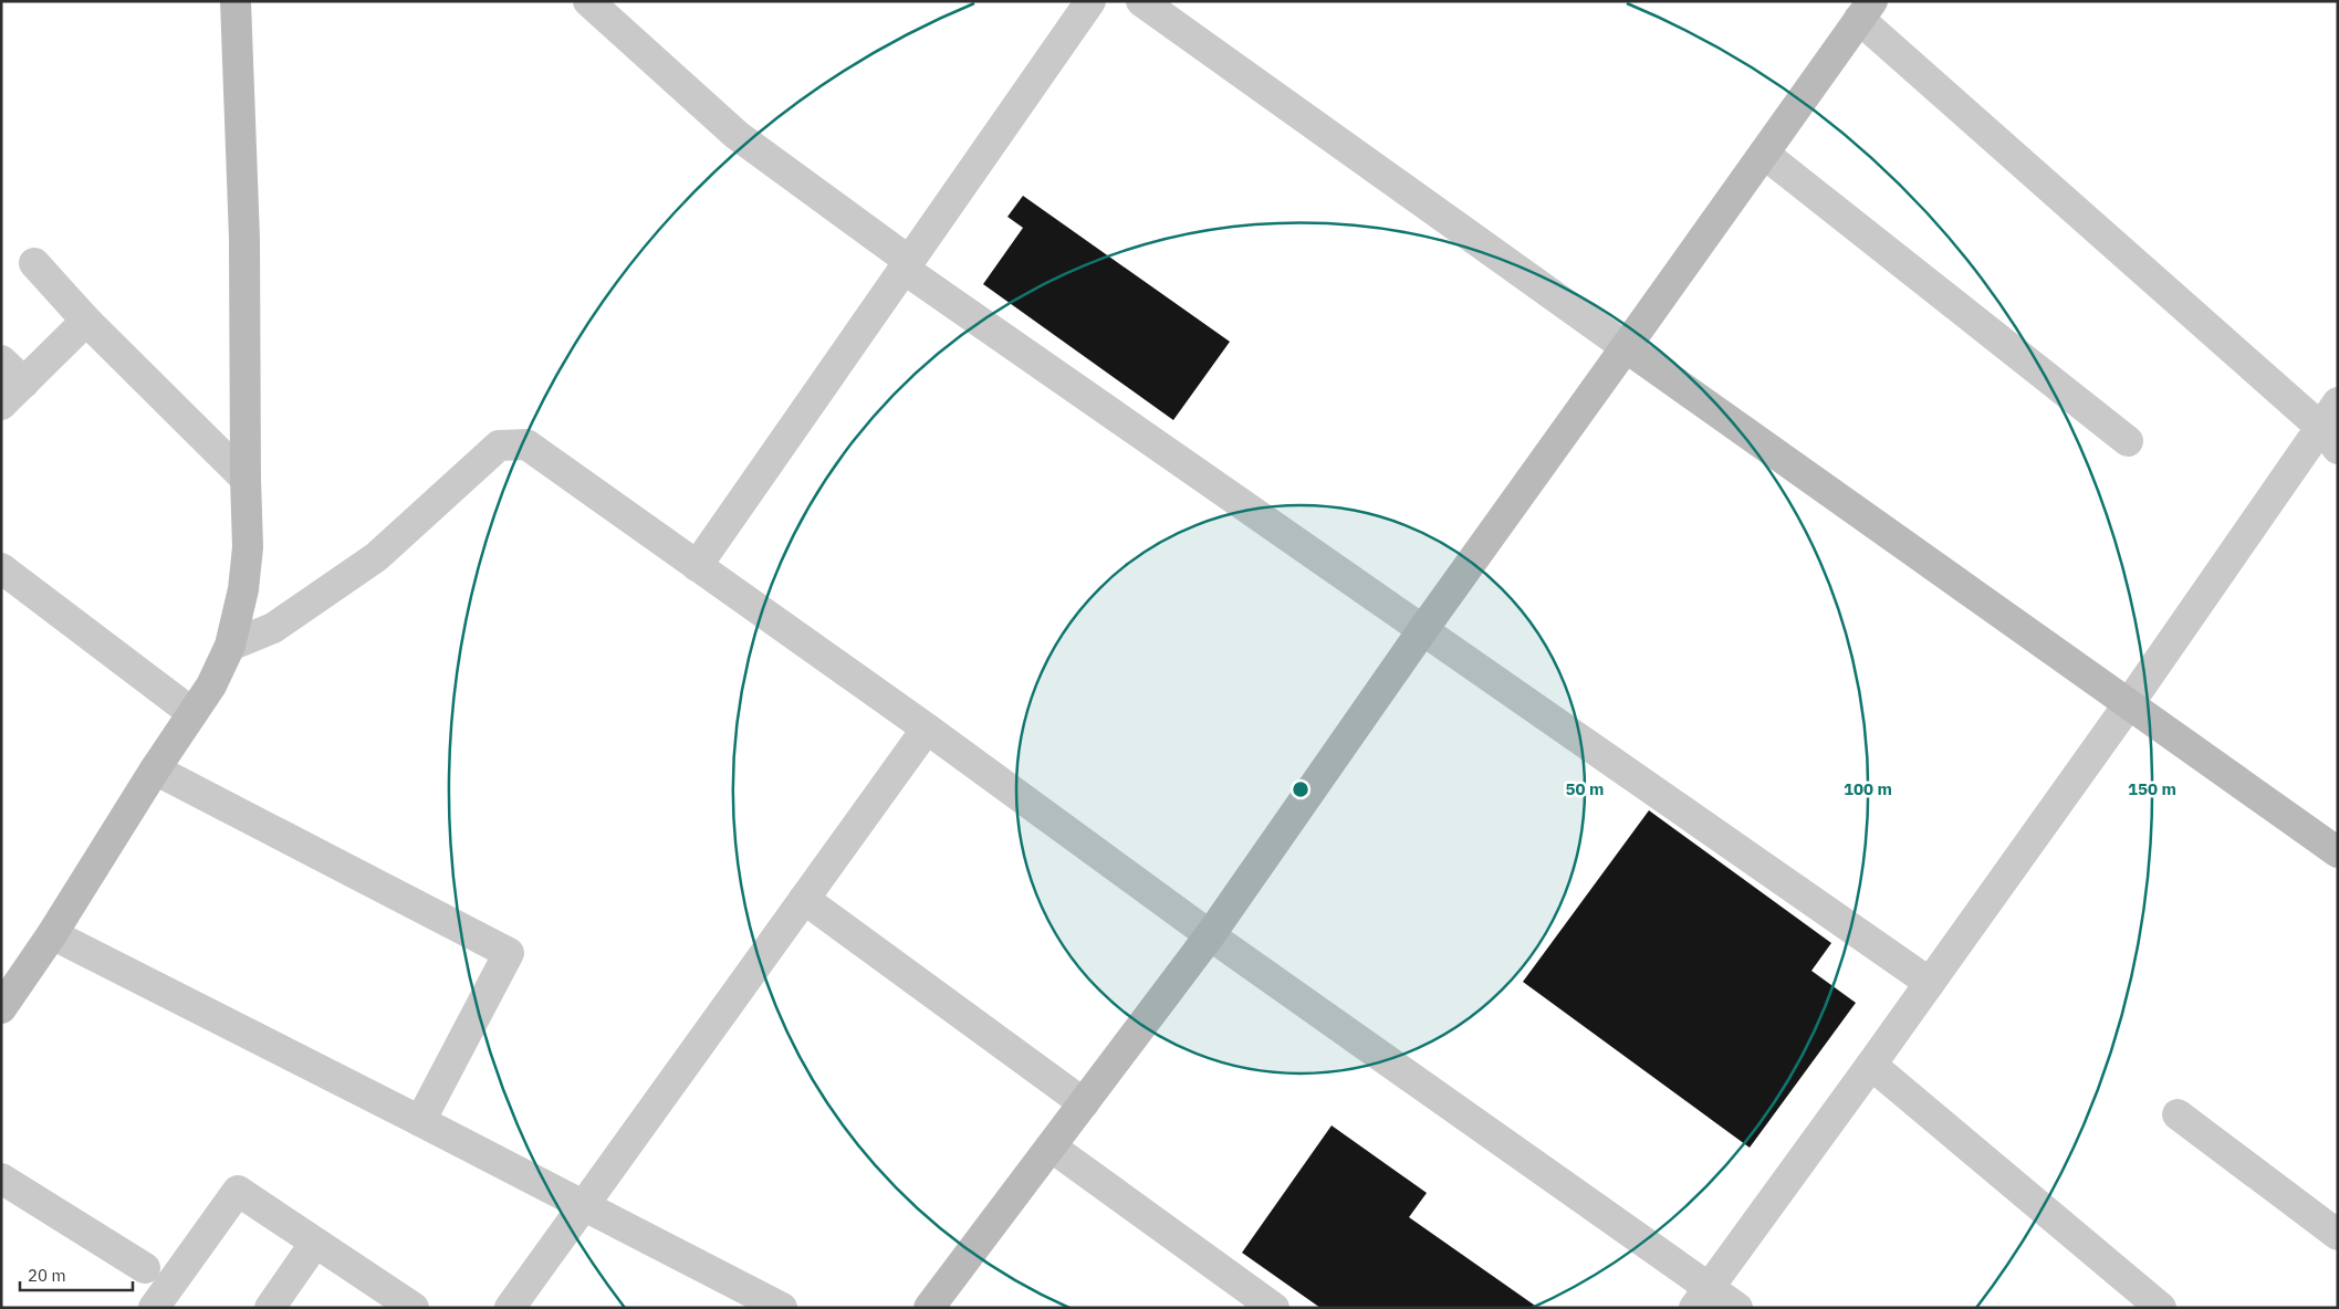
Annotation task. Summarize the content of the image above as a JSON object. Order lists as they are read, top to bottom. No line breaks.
{"scale_bar":"20 m","rings":["50 m","100 m","150 m"]}
